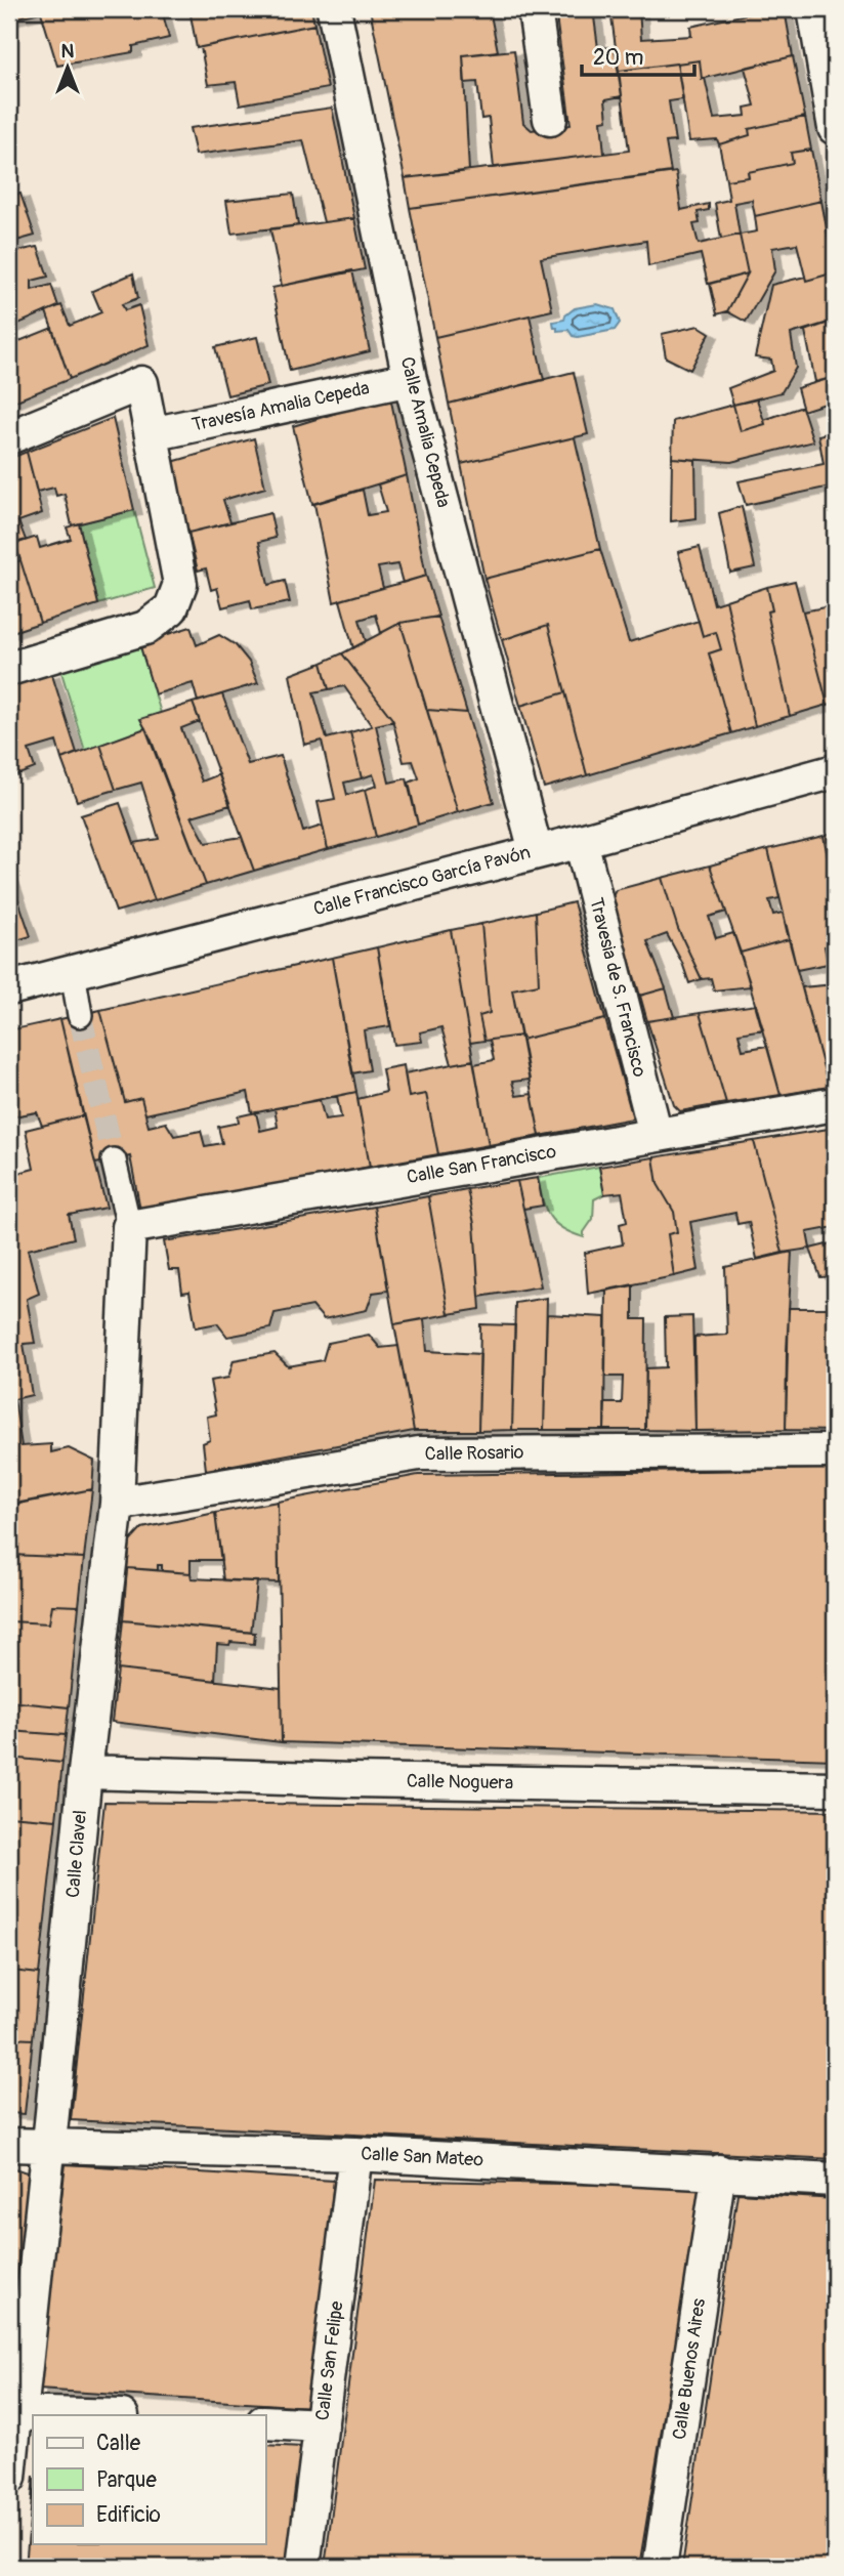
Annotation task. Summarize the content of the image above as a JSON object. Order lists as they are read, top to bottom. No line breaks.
{"streets":{"street":["Travesía Amalia Cepeda","Calle Amalia Cepeda","Calle Francisco García Pavón","Travesia de S. Francisco","Calle San Francisco","Calle Rosario","Calle Noguera","Calle Clavel","Calle San Mateo","Calle San Felipe","Calle Buenos Aires"]},"crossings":[["Travesía Amalia Cepeda","Calle Amalia Cepeda"],["Calle Amalia Cepeda","Calle Francisco García Pavón"],["Calle Francisco García Pavón","Travesia de S. Francisco"],["Travesia de S. Francisco","Calle San Francisco"],["Calle San Francisco","Calle Clavel"],["Calle Rosario","Calle Clavel"],["Calle Noguera","Calle Clavel"],["Calle Clavel","Calle San Mateo"],["Calle San Mateo","Calle San Felipe"],["Calle San Mateo","Calle Buenos Aires"]],"legend":["Calle","Parque","Edificio"],"scale_bar":"20 m","north":"top"}
